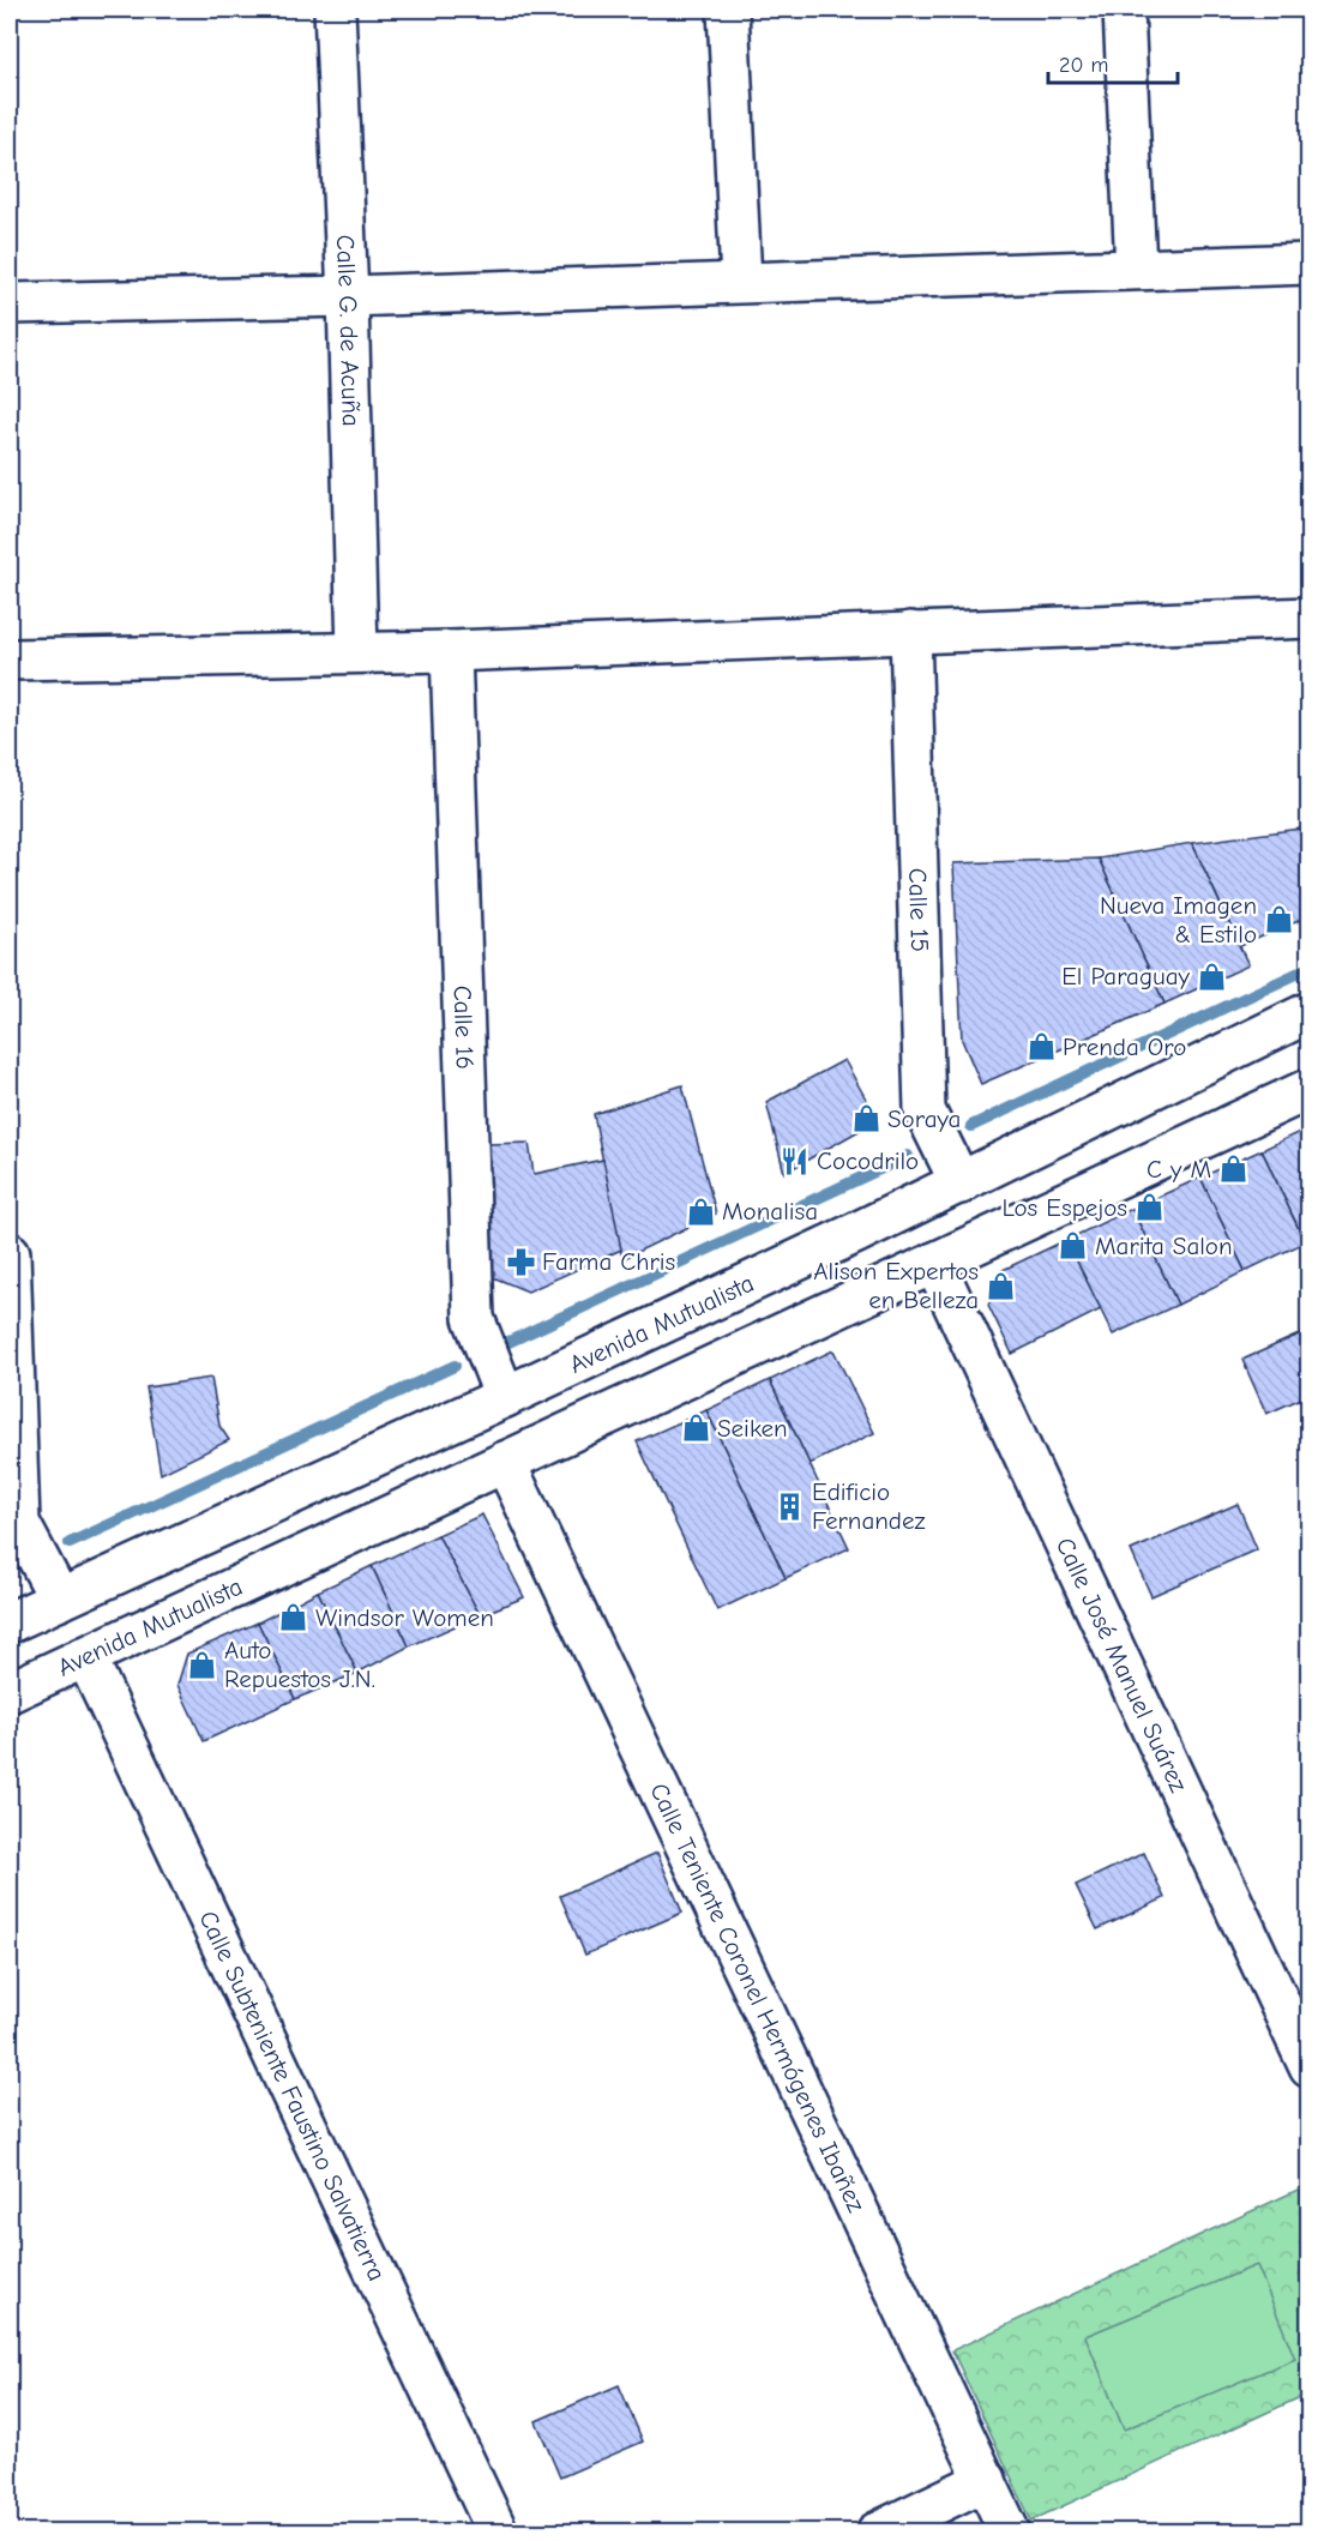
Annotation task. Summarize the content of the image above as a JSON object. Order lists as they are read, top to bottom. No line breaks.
{"streets":{"street":["Calle G. de Acuña","Calle 15","Calle 16","Avenida Mutualista","Calle José Manuel Suárez","Calle Teniente Coronel Hermógenes Ibañez","Calle Subteniente Faustino Salvatierra"]},"crossings":[["Calle 15","Avenida Mutualista"],["Calle 16","Avenida Mutualista"],["Avenida Mutualista","Calle José Manuel Suárez"],["Avenida Mutualista","Calle Teniente Coronel Hermógenes Ibañez"],["Avenida Mutualista","Calle Subteniente Faustino Salvatierra"]],"places":{"shop":["Nueva Imagen & Estilo","El Paraguay","Prenda Oro","Soraya","C y M","Los Espejos","Monalisa","Marita Salon","Alison Expertos en Belleza","Seiken","Windsor Women","Auto Repuestos J.N."],"restaurant":["Cocodrilo"],"pharmacy":["Farma Chris"],"building":["Edificio Fernandez"]},"scale_bar":"20 m"}
